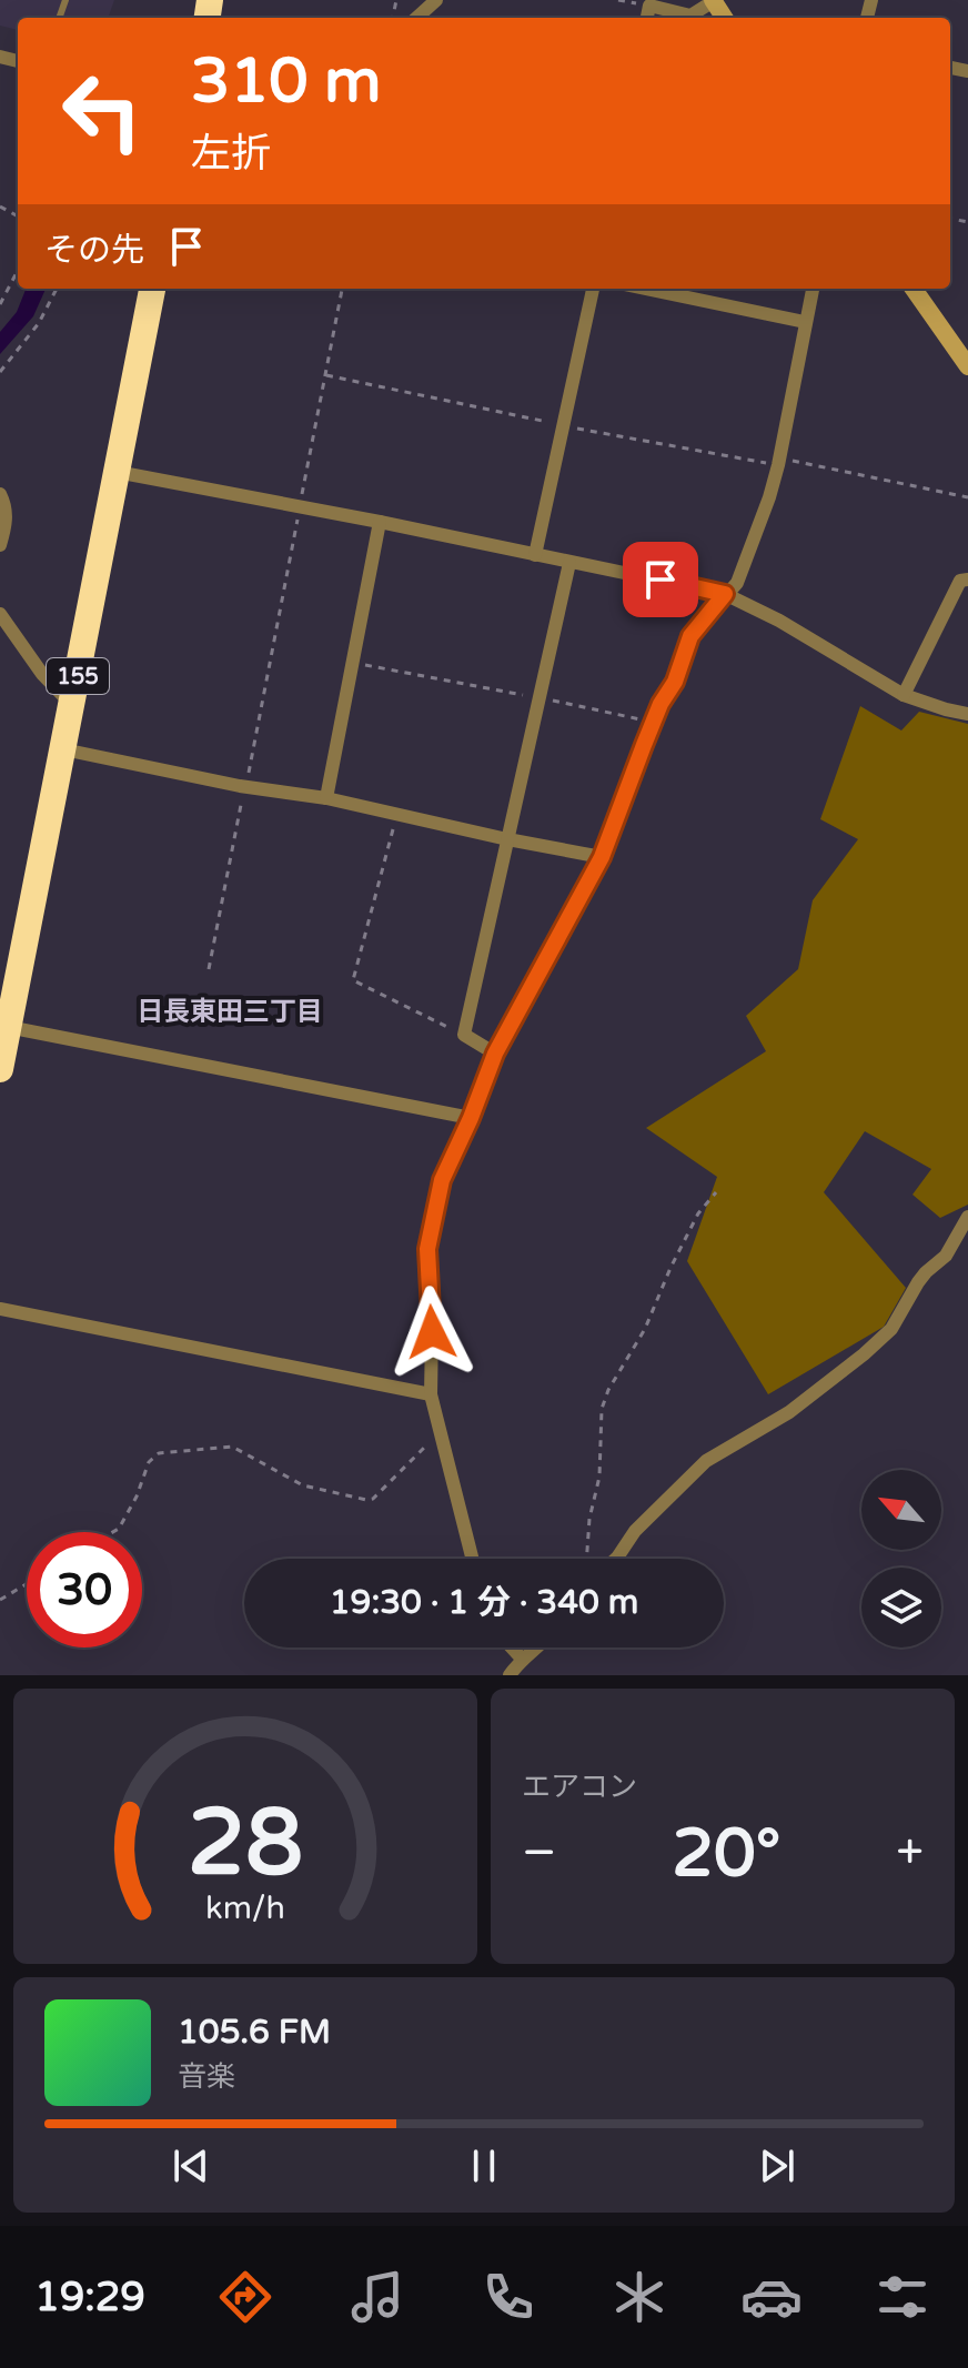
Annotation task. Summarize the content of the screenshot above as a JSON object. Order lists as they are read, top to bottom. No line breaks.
{"streets":{"highway":["155"]},"districts":["日長東田三丁目"],"north":"top left","page":{"turn":["310 m","左折"],"then":"その先","limit":"30","trip":"19:30 · 1 分 · 340 m","tile":"エアコン","heat":["−","20°","+"],"song":["105.6 FM","音楽"],"tabs":"19:29","gauge":["28","km/h"]}}
